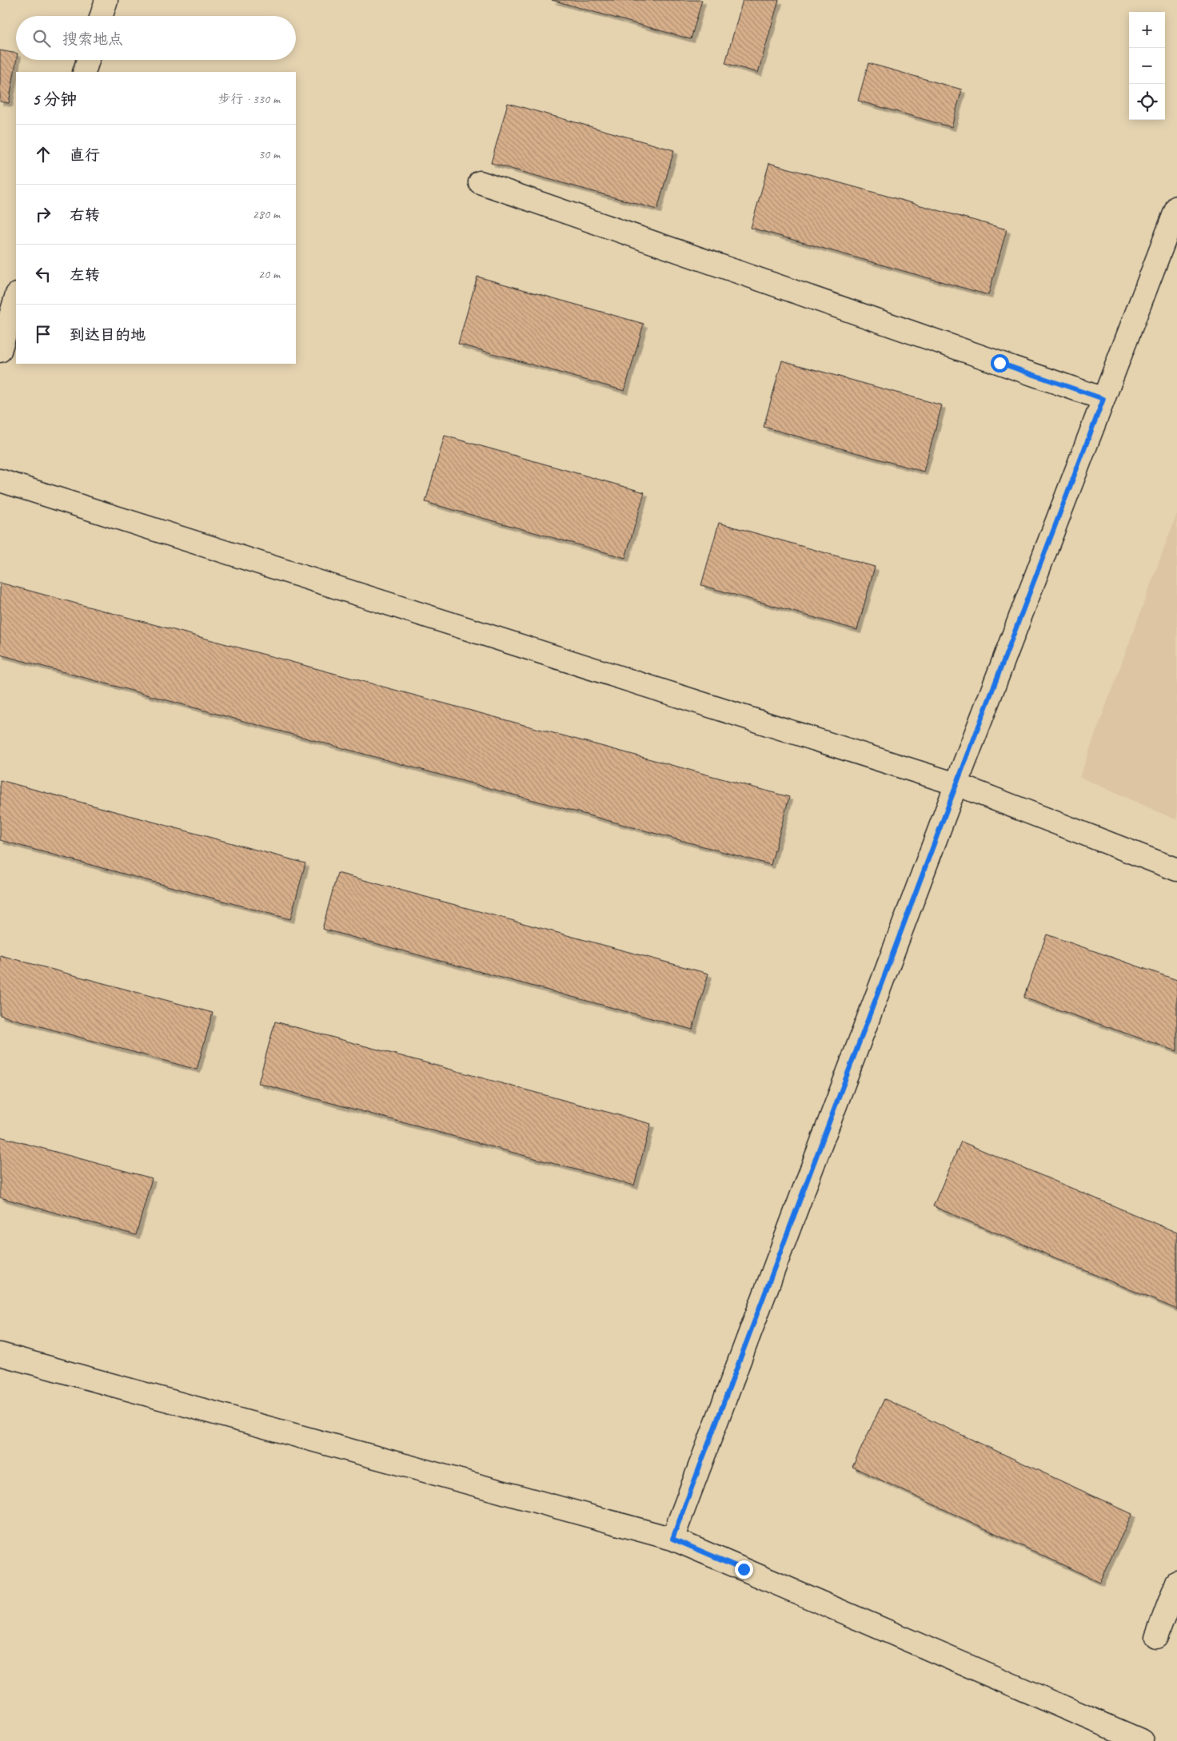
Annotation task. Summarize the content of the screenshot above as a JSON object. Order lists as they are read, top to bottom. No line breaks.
{"page":{"map_buttons":["+","−"],"search":"搜索地点","heading":["5 分钟","步行 · 330 m"],"list":[["直行","30 m"],["右转","280 m"],["左转","20 m"],"到达目的地"]}}
